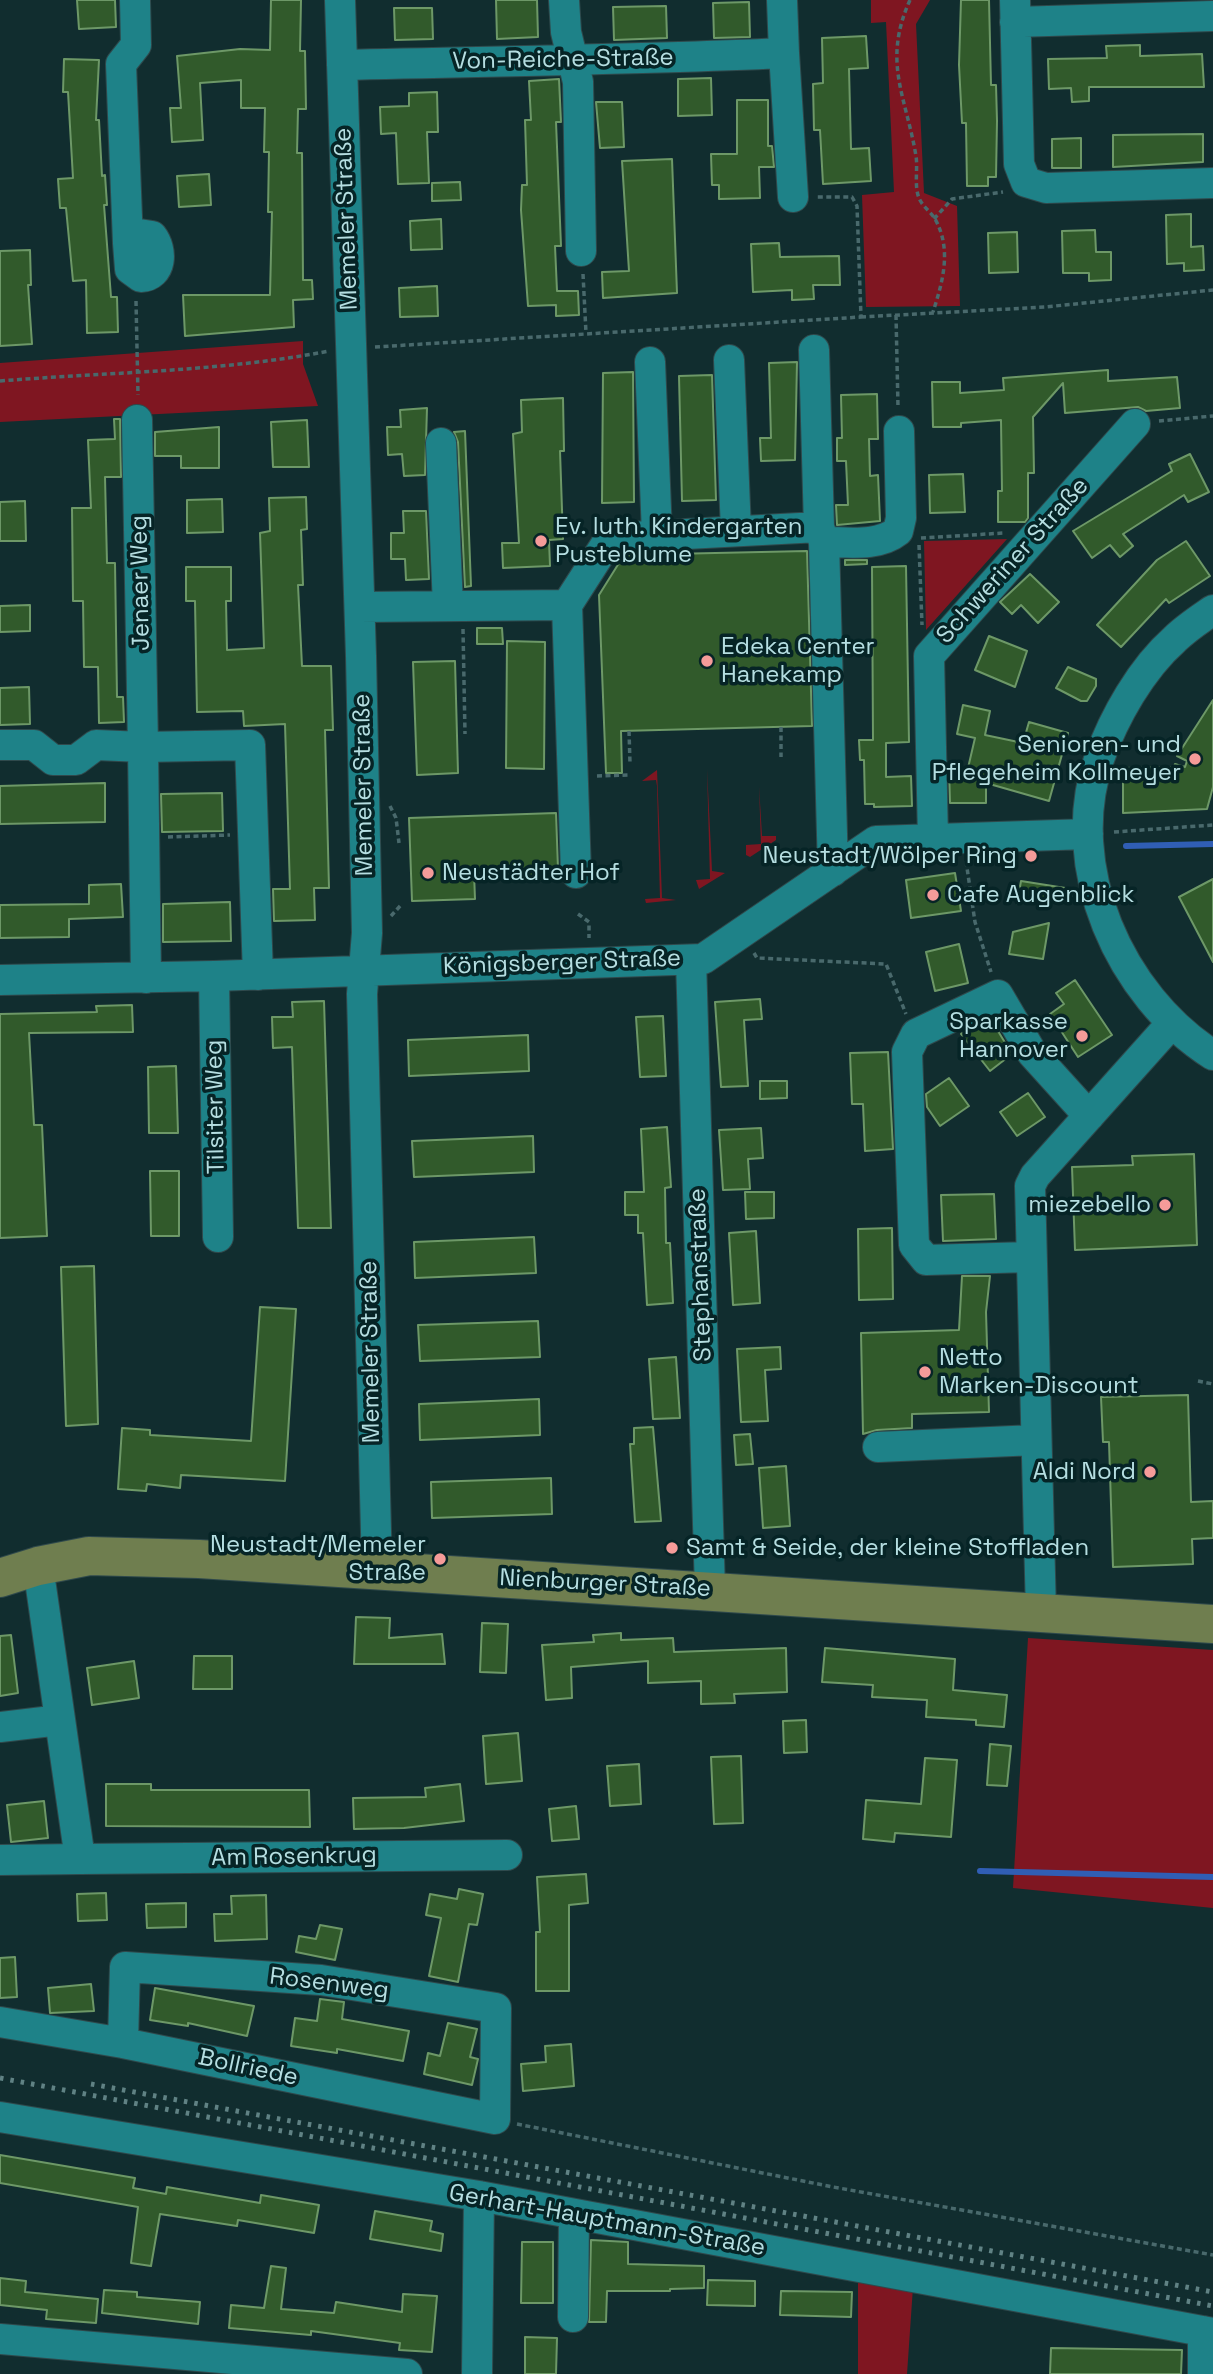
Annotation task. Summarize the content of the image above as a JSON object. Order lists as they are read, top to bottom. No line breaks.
{"streets":{"main road":["Nienburger Straße"],"street":["Von-Reiche-Straße","Memeler Straße","Schweriner Straße","Jenaer Weg","Königsberger Straße","Tilsiter Weg","Stephanstraße","Am Rosenkrug","Rosenweg","Bollriede","Gerhart-Hauptmann-Straße"]},"crossings":[["Von-Reiche-Straße","Memeler Straße"],["Memeler Straße","Königsberger Straße"],["Memeler Straße","Nienburger Straße"],["Schweriner Straße","Königsberger Straße"],["Jenaer Weg","Königsberger Straße"],["Königsberger Straße","Tilsiter Weg"],["Königsberger Straße","Stephanstraße"],["Stephanstraße","Nienburger Straße"],["Rosenweg","Bollriede"]],"places":["Ev. luth. Kindergarten Pusteblume","Edeka Center Hanekamp","Senioren- und Pflegeheim Kollmeyer","Neustadt/Wölper Ring","Neustädter Hof","Cafe Augenblick","Sparkasse Hannover","miezebello","Netto Marken-Discount","Aldi Nord","Samt & Seide, der kleine Stoffladen","Neustadt/Memeler Straße"]}
